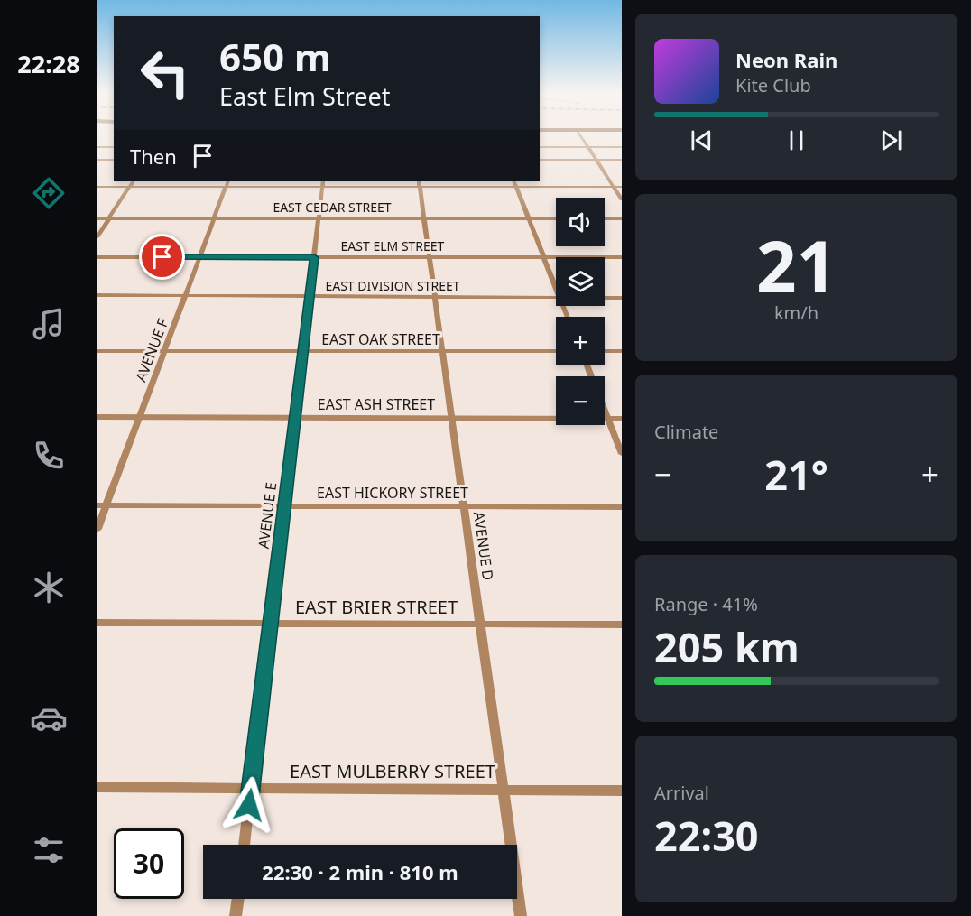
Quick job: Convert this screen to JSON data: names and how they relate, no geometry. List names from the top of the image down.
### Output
{
  "streets": {
    "street": [
      "EAST CEDAR STREET",
      "EAST ELM STREET",
      "EAST DIVISION STREET",
      "EAST OAK STREET",
      "AVENUE F",
      "EAST ASH STREET",
      "EAST HICKORY STREET",
      "AVENUE E",
      "AVENUE D",
      "EAST BRIER STREET",
      "EAST MULBERRY STREET"
    ]
  },
  "crossings": [
    ["EAST CEDAR STREET", "AVENUE F"],
    ["EAST CEDAR STREET", "AVENUE E"],
    ["EAST CEDAR STREET", "AVENUE D"],
    ["EAST ELM STREET", "AVENUE F"],
    ["EAST ELM STREET", "AVENUE E"],
    ["EAST ELM STREET", "AVENUE D"],
    ["EAST DIVISION STREET", "AVENUE F"],
    ["EAST DIVISION STREET", "AVENUE E"],
    ["EAST DIVISION STREET", "AVENUE D"],
    ["EAST OAK STREET", "AVENUE F"],
    ["EAST OAK STREET", "AVENUE E"],
    ["EAST OAK STREET", "AVENUE D"],
    ["AVENUE F", "EAST ASH STREET"],
    ["AVENUE F", "EAST HICKORY STREET"],
    ["EAST ASH STREET", "AVENUE E"],
    ["EAST ASH STREET", "AVENUE D"],
    ["EAST HICKORY STREET", "AVENUE E"],
    ["EAST HICKORY STREET", "AVENUE D"],
    ["AVENUE E", "EAST BRIER STREET"],
    ["AVENUE E", "EAST MULBERRY STREET"],
    ["AVENUE D", "EAST BRIER STREET"],
    ["AVENUE D", "EAST MULBERRY STREET"]
  ],
  "page": {
    "tabs": "22:28",
    "turn": ["650 m", "East Elm Street"],
    "song": ["Neon Rain", "Kite Club"],
    "then": "Then",
    "tile": [
      ["21", "km/h"],
      "Climate",
      ["Range · 41%", "205 km"],
      ["Arrival", "22:30"]
    ],
    "map_buttons": ["+", "−"],
    "heat": ["−", "21°", "+"],
    "limit": "30",
    "trip": "22:30 · 2 min · 810 m"
  }
}
